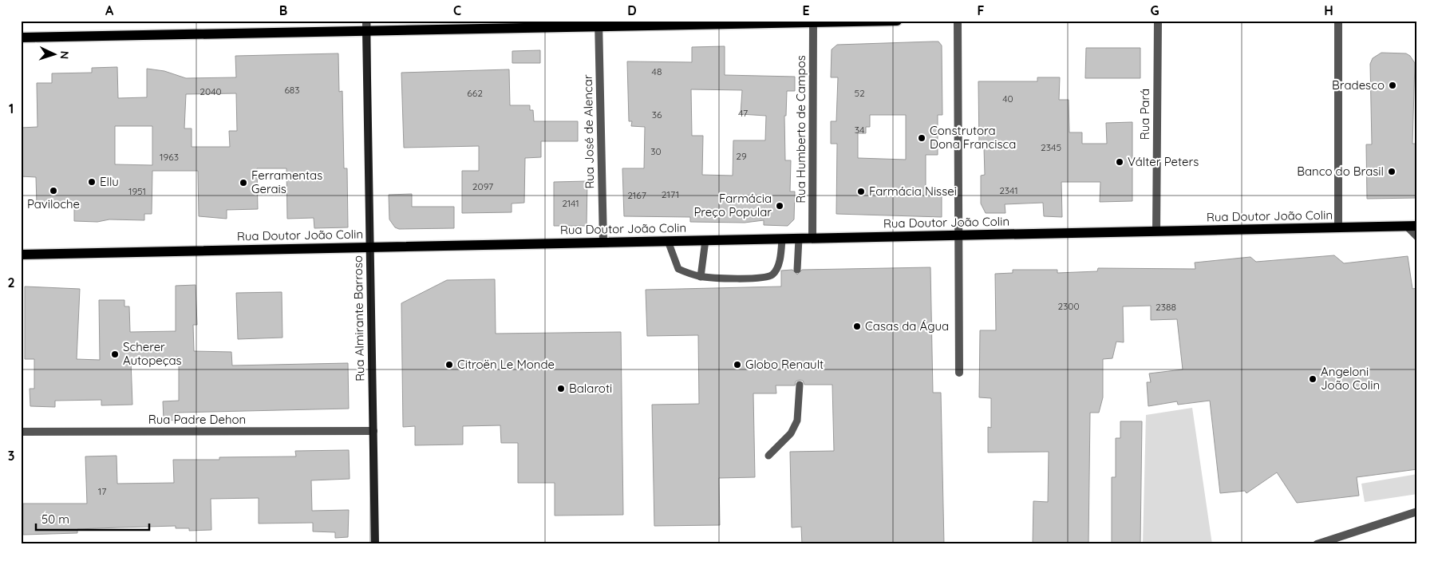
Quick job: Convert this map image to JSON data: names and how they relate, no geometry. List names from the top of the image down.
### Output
{
  "streets": {
    "main road": ["Rua Doutor João Colin"],
    "street": [
      "Rua Pará",
      "Rua Humberto de Campos",
      "Rua José de Alencar",
      "Rua Almirante Barroso",
      "Rua Padre Dehon"
    ]
  },
  "crossings": [
    ["Rua Pará", "Rua Doutor João Colin"],
    ["Rua Humberto de Campos", "Rua Doutor João Colin"],
    ["Rua José de Alencar", "Rua Doutor João Colin"],
    ["Rua Doutor João Colin", "Rua Almirante Barroso"],
    ["Rua Almirante Barroso", "Rua Padre Dehon"]
  ],
  "places": [
    "Bradesco",
    "Construtora Dona Francisca",
    "Válter Peters",
    "Banco do Brasil",
    "Ellu",
    "Ferramentas Gerais",
    "Paviloche",
    "Farmácia Nissei",
    "Farmácia Preço Popular",
    "Casas da Água",
    "Scherer Autopeças",
    "Citroën Le Monde",
    "Globo Renault",
    "Angeloni João Colin",
    "Balaroti"
  ],
  "house_numbers": [
    "48",
    "683",
    "2040",
    "662",
    "52",
    "40",
    "47",
    "36",
    "34",
    "2345",
    "30",
    "29",
    "1963",
    "2097",
    "2341",
    "1951",
    "2171",
    "2167",
    "2141",
    "2300",
    "2388",
    "17"
  ],
  "scale_bar": "50 m",
  "north": "right",
  "grid": {
    "columns": [
      "A",
      "B",
      "C",
      "D",
      "E",
      "F",
      "G",
      "H"
    ],
    "rows": ["1", "2", "3"]
  }
}
